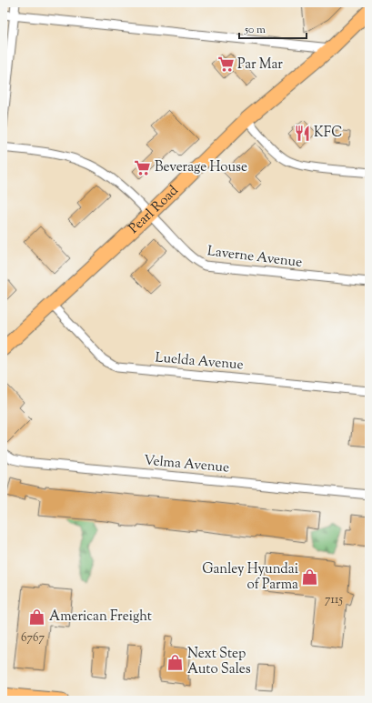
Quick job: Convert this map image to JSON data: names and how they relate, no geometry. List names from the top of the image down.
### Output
{
  "streets": {
    "main road": ["Pearl Road"],
    "street": ["Laverne Avenue", "Luelda Avenue", "Velma Avenue"]
  },
  "crossings": [
    ["Pearl Road", "Laverne Avenue"],
    ["Pearl Road", "Luelda Avenue"]
  ],
  "places": {
    "supermarket": ["Par Mar", "Beverage House"],
    "restaurant": ["KFC"],
    "shop": ["Ganley Hyundai of Parma", "American Freight", "Next Step Auto Sales"]
  },
  "house_numbers": ["7115", "6767"],
  "scale_bar": "50 m"
}
